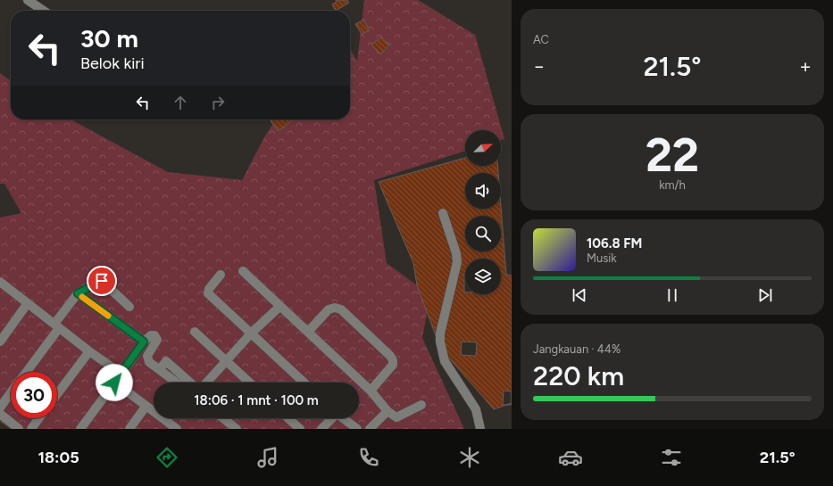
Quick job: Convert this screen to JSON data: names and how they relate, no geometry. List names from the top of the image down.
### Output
{
  "north": "top right",
  "page": {
    "tile": [
      "AC",
      ["22", "km/h"],
      ["Jangkauan · 44%", "220 km"]
    ],
    "turn": ["30 m", "Belok kiri"],
    "heat": ["−", "21.5°", "+"],
    "song": ["106.8 FM", "Musik"],
    "limit": "30",
    "trip": "18:06 · 1 mnt · 100 m",
    "tabs": ["18:05", "21.5°"]
  }
}
